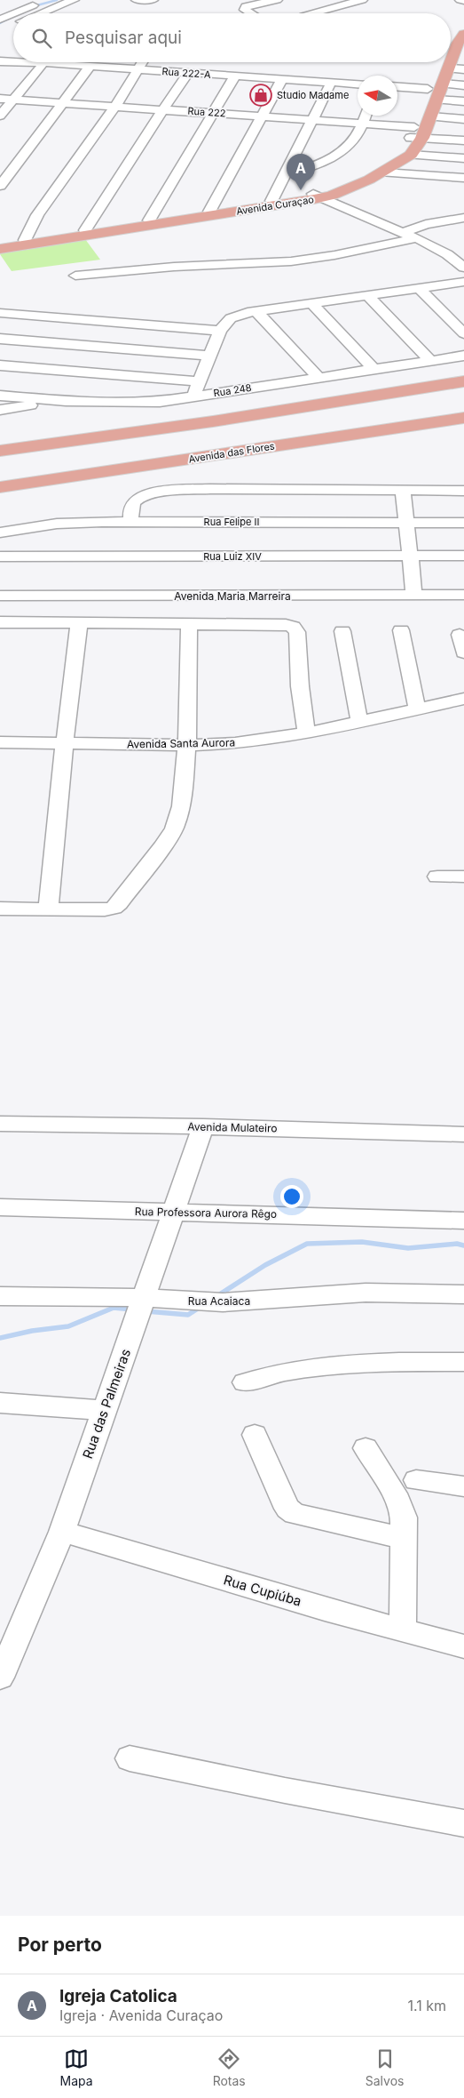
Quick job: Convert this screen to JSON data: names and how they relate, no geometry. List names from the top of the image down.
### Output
{
  "streets": {
    "main road": ["Avenida Curaçao", "Avenida das Flores"],
    "street": [
      "Rua 222-A",
      "Rua 222",
      "Rua 248",
      "Rua Felipe II",
      "Rua Luiz XIV",
      "Avenida Maria Marreira",
      "Avenida Santa Aurora",
      "Avenida Mulateiro",
      "Rua Professora Aurora Rêgo",
      "Rua Acaiaca",
      "Rua das Palmeiras",
      "Rua Cupiúba"
    ]
  },
  "crossings": [
    ["Rua 222", "Avenida Curaçao"],
    ["Avenida Mulateiro", "Rua das Palmeiras"],
    ["Rua Professora Aurora Rêgo", "Rua das Palmeiras"],
    ["Rua Acaiaca", "Rua das Palmeiras"],
    ["Rua das Palmeiras", "Rua Cupiúba"]
  ],
  "places": {
    "shop": ["Studio Madame"]
  },
  "north": "left",
  "page": {
    "search": "Pesquisar aqui",
    "pins": "A",
    "heading": "Por perto",
    "list": [
      {
        "mark": "A",
        "name": "Igreja Catolica",
        "note": "Igreja · Avenida Curaçao",
        "value": "1.1 km"
      }
    ],
    "nav": ["Mapa", "Rotas", "Salvos"]
  }
}
